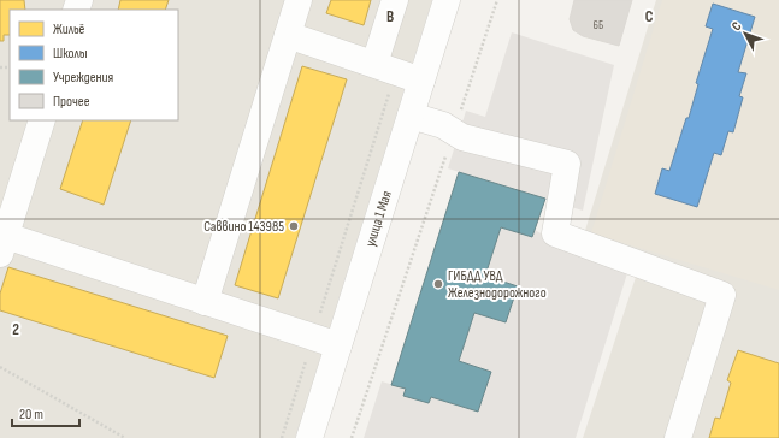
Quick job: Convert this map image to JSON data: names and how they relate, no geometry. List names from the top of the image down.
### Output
{
  "streets": {
    "street": ["улица 1 Мая"]
  },
  "places": ["Саввино 143985", "ГИБДД УВД Железнодорожного"],
  "house_numbers": ["6Б"],
  "legend": [
    "Жильё",
    "Школы",
    "Учреждения",
    "Прочее"
  ],
  "scale_bar": "20 m",
  "north": "top left",
  "grid": {
    "columns": ["B", "C"],
    "rows": ["2"]
  }
}
